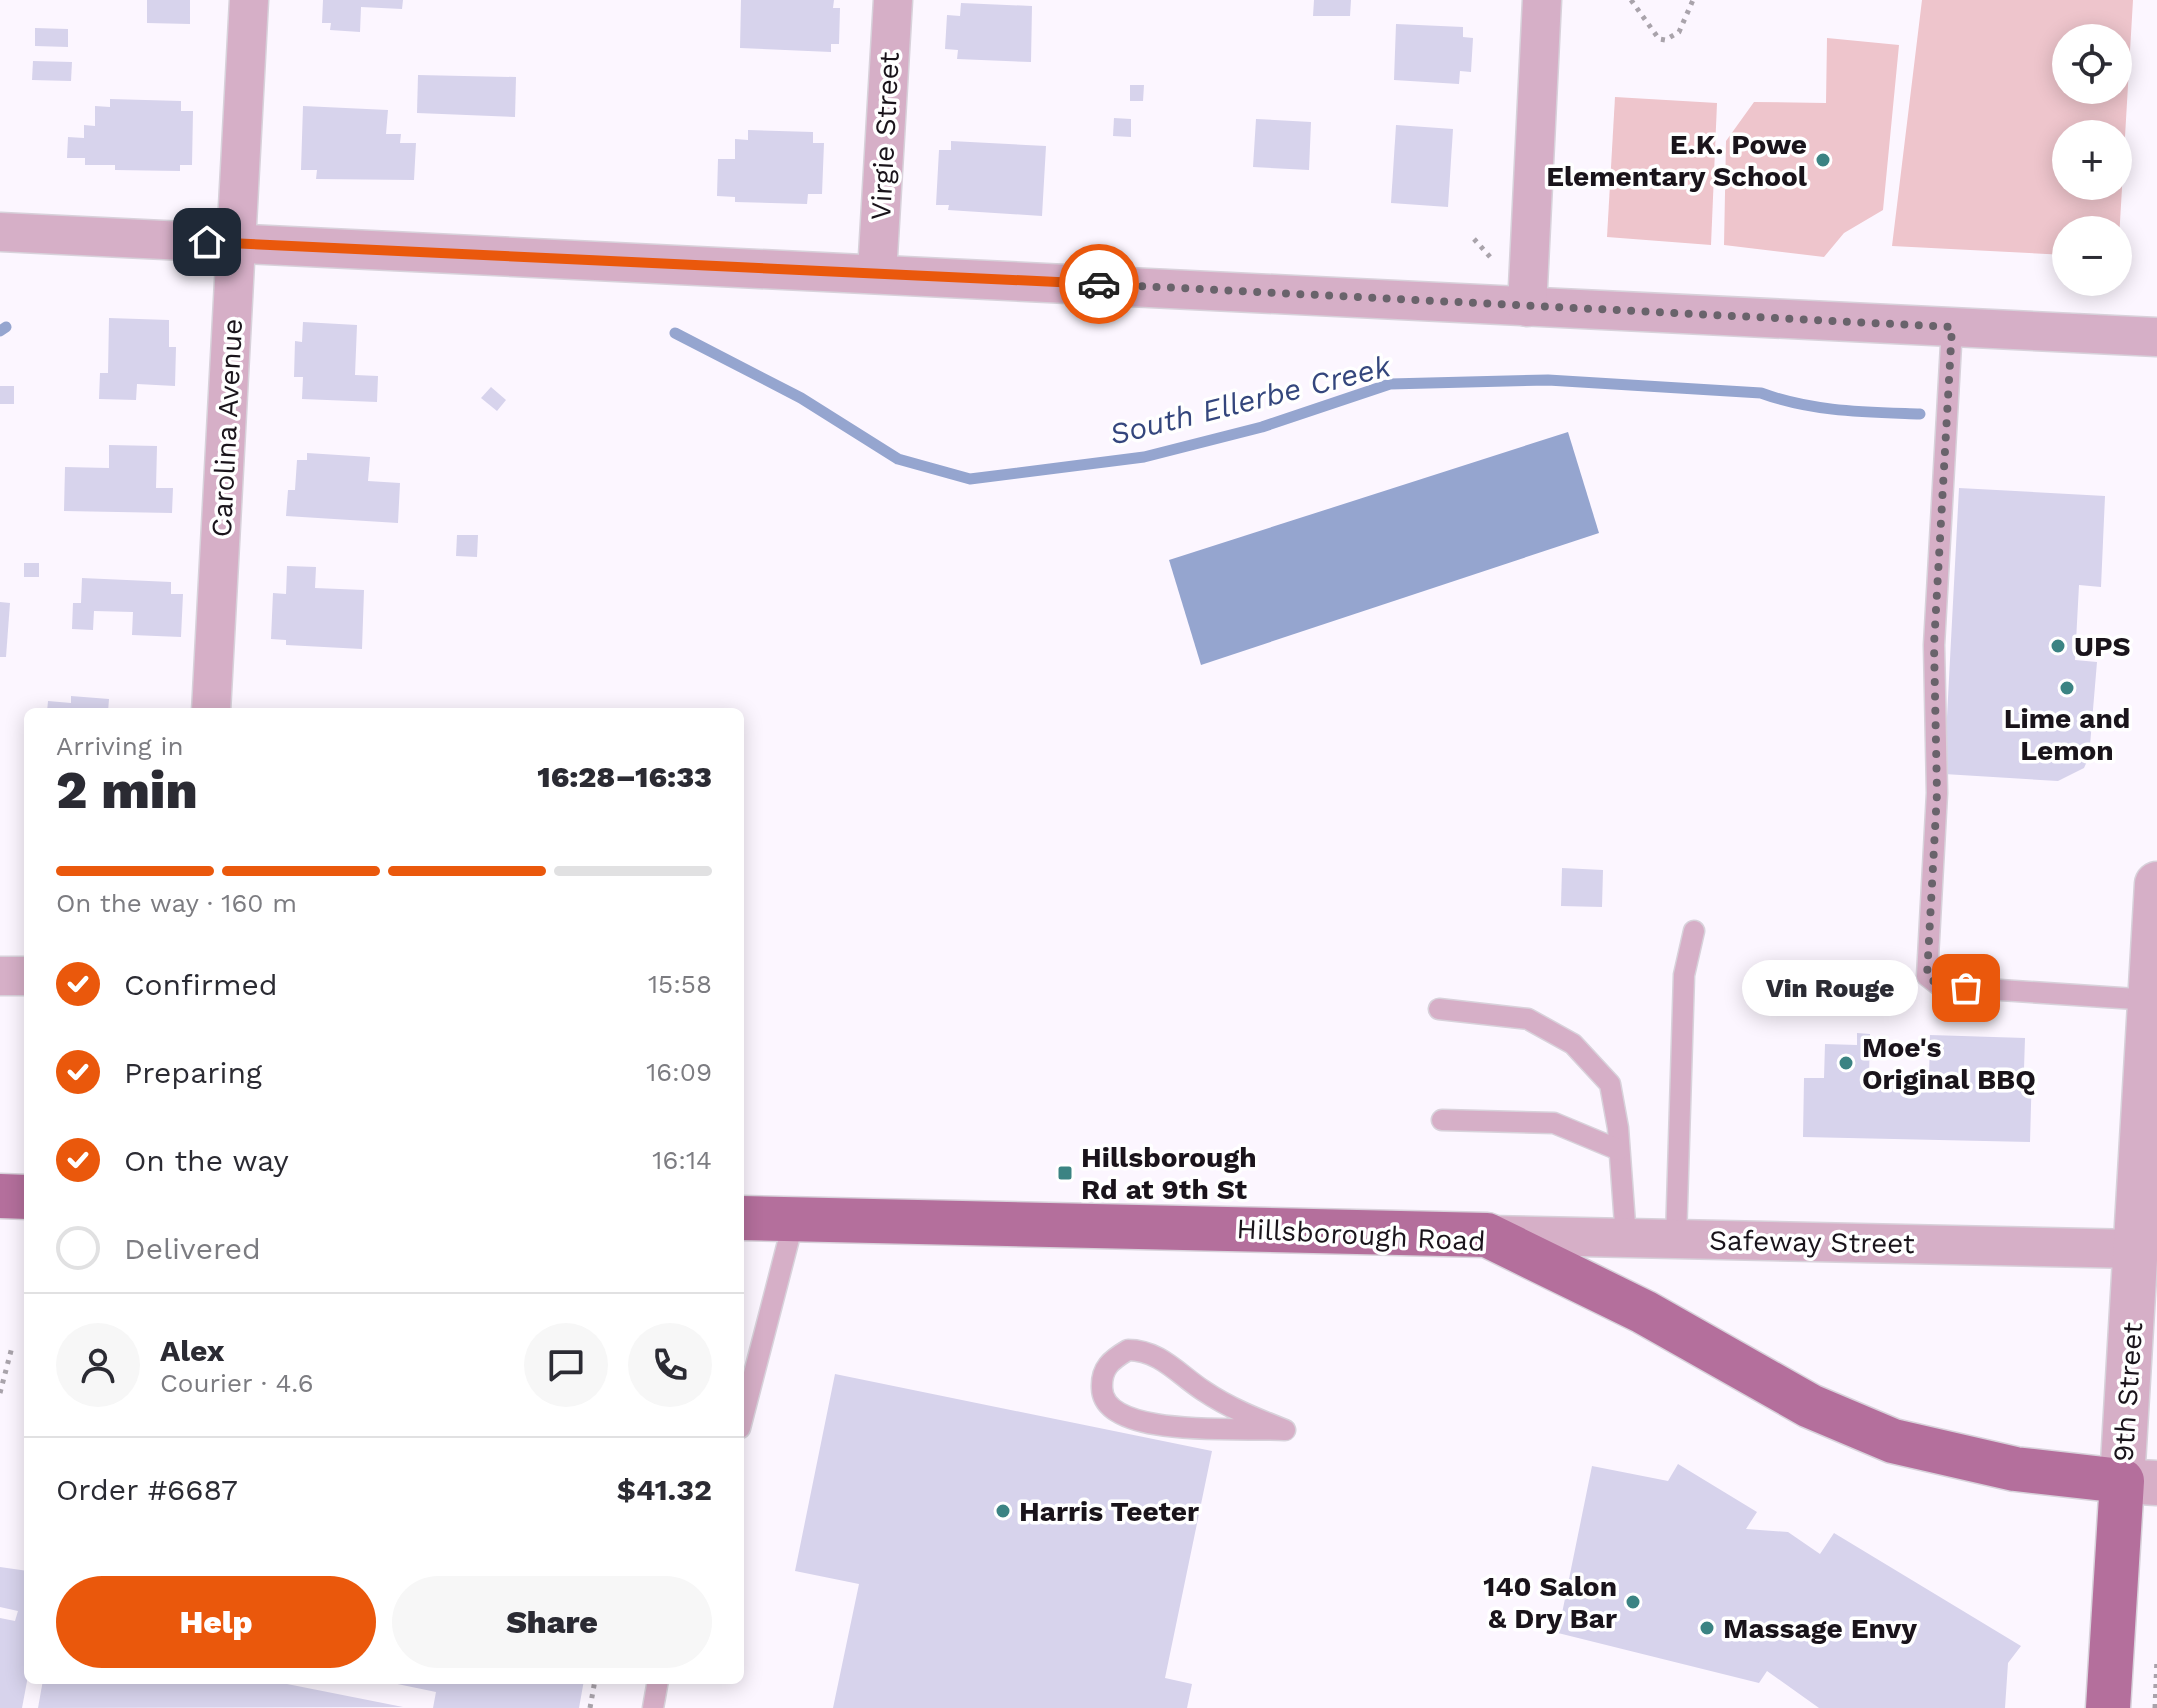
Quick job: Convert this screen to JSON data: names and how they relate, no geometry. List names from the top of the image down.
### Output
{
  "streets": {
    "main road": ["Hillsborough Road", "9th Street"],
    "street": ["Virgie Street", "Carolina Avenue", "Safeway Street"]
  },
  "crossings": [
    ["Hillsborough Road", "Safeway Street"],
    ["Hillsborough Road", "9th Street"],
    ["Safeway Street", "9th Street"]
  ],
  "water": ["South Ellerbe Creek"],
  "places": {
    "other": [
      "E.K. Powe Elementary School",
      "UPS",
      "Lime and Lemon",
      "Vin Rouge",
      "Moe's Original BBQ",
      "Harris Teeter",
      "140 Salon & Dry Bar",
      "Massage Envy"
    ],
    "transit": ["Hillsborough Rd at 9th St"]
  },
  "page": {
    "map_buttons": ["+", "−"],
    "heading": ["2 min", "Arriving in", "16:28–16:33"],
    "panel": [
      "Alex",
      "Courier · 4.6",
      "Order #6687",
      "$41.32"
    ],
    "bar": "On the way · 160 m",
    "list": [
      ["Confirmed", "15:58"],
      ["Preparing", "16:09"],
      ["On the way", "16:14"],
      "Delivered"
    ],
    "bubble": "Vin Rouge",
    "buttons": ["Help", "Share"]
  }
}
